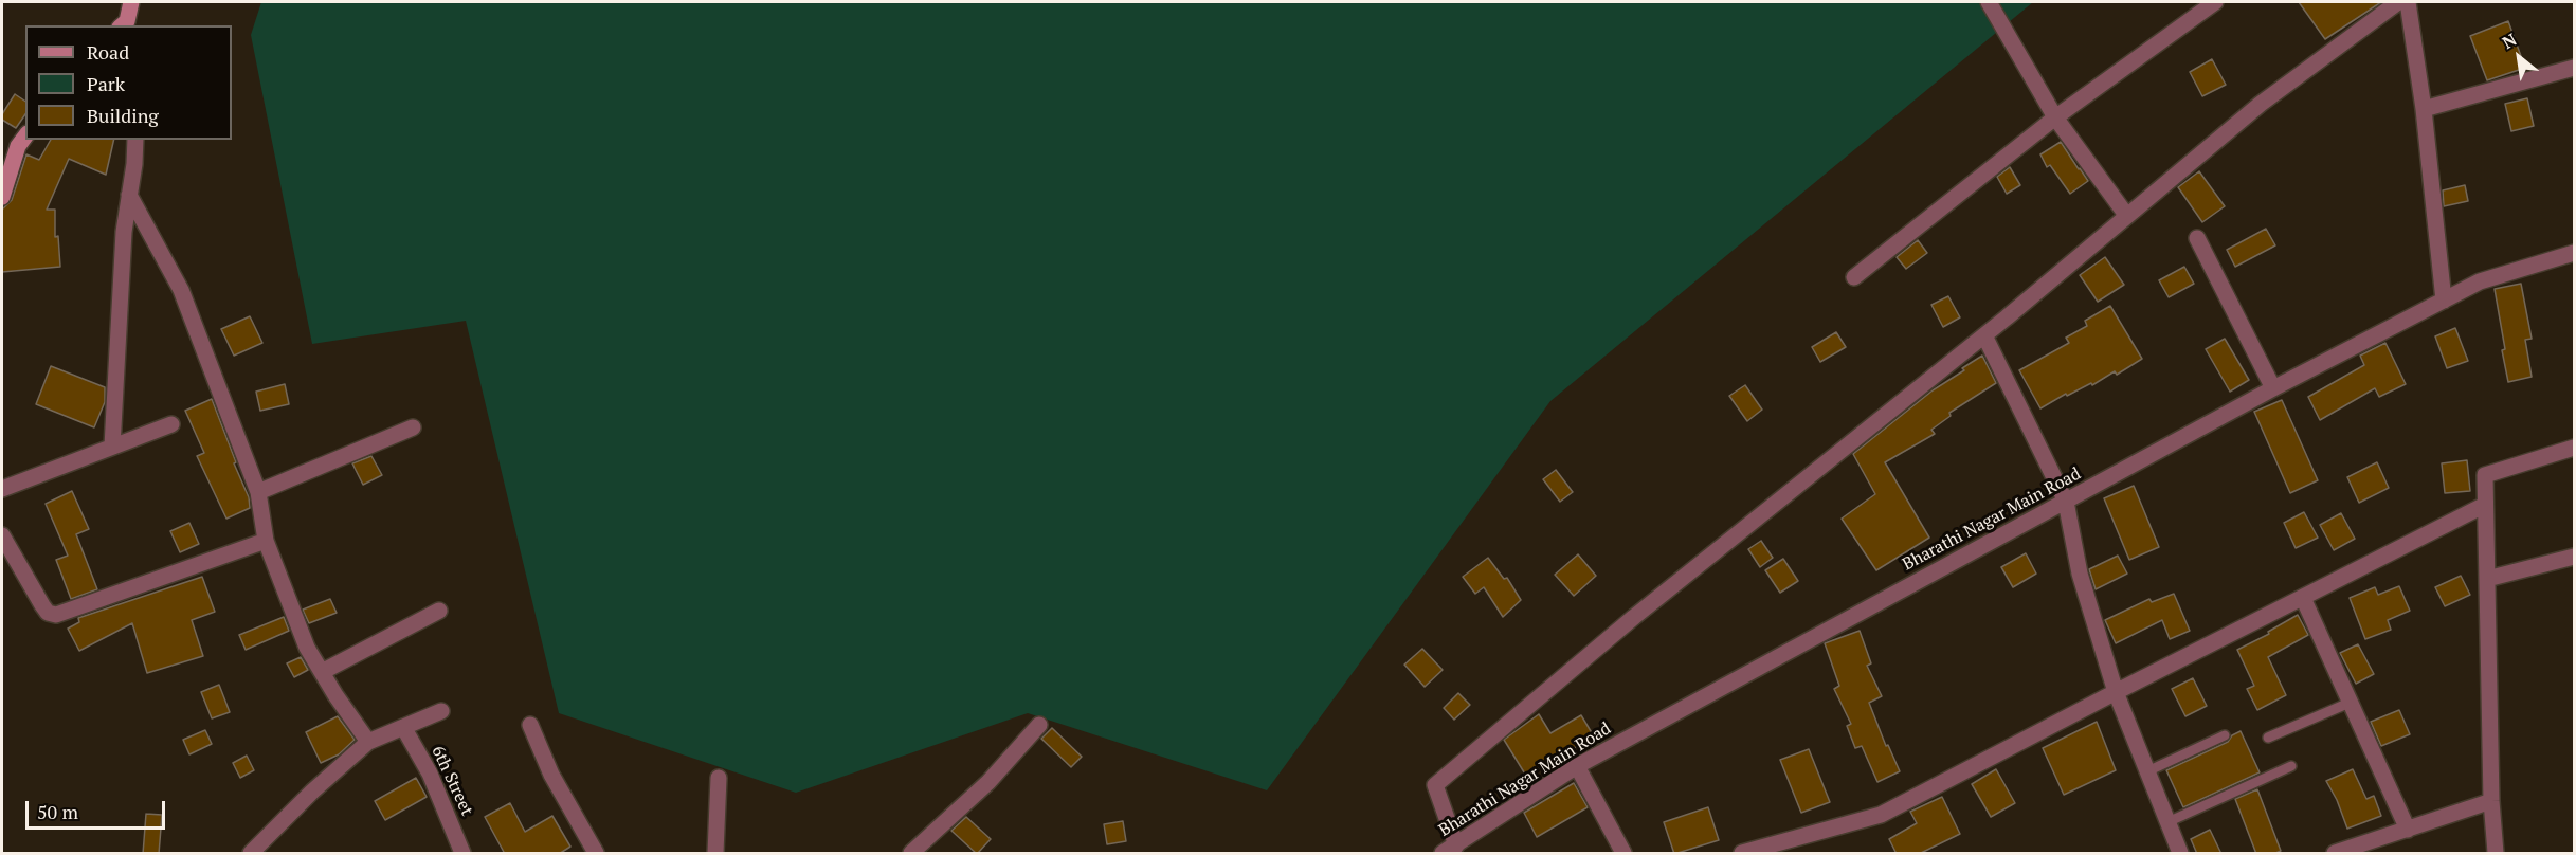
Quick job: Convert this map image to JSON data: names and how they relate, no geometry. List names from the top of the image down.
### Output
{
  "streets": {
    "street": ["Bharathi Nagar Main Road", "6th Street"]
  },
  "legend": ["Road", "Park", "Building"],
  "scale_bar": "50 m",
  "north": "top left"
}
